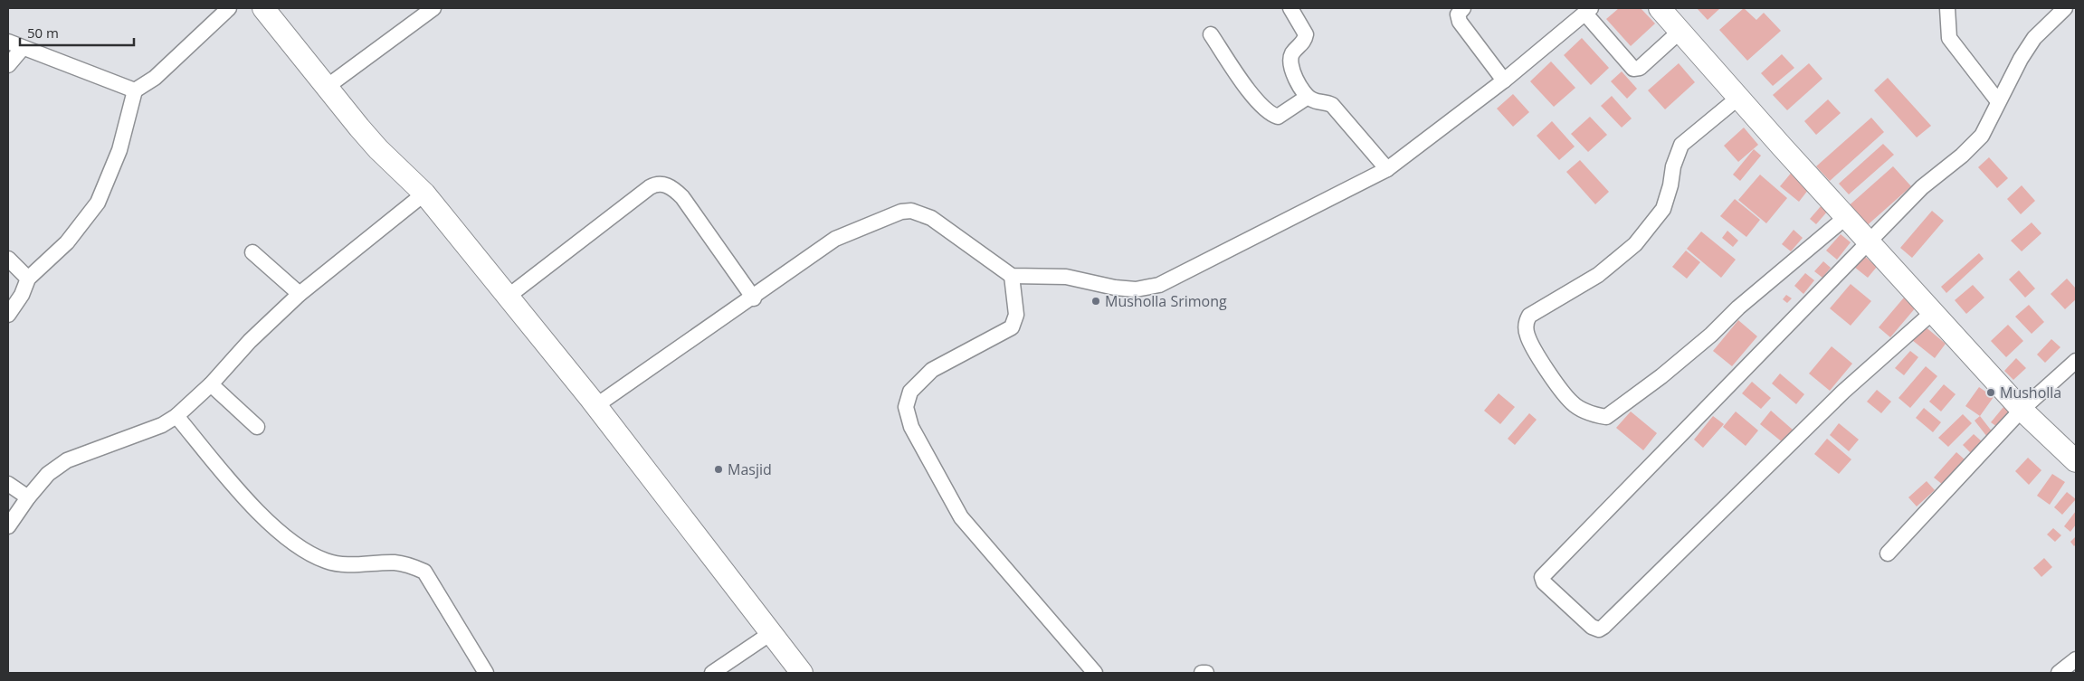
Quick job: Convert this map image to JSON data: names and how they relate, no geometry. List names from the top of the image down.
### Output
{
  "places": ["Musholla Srimong", "Musholla", "Masjid"],
  "scale_bar": "50 m"
}
